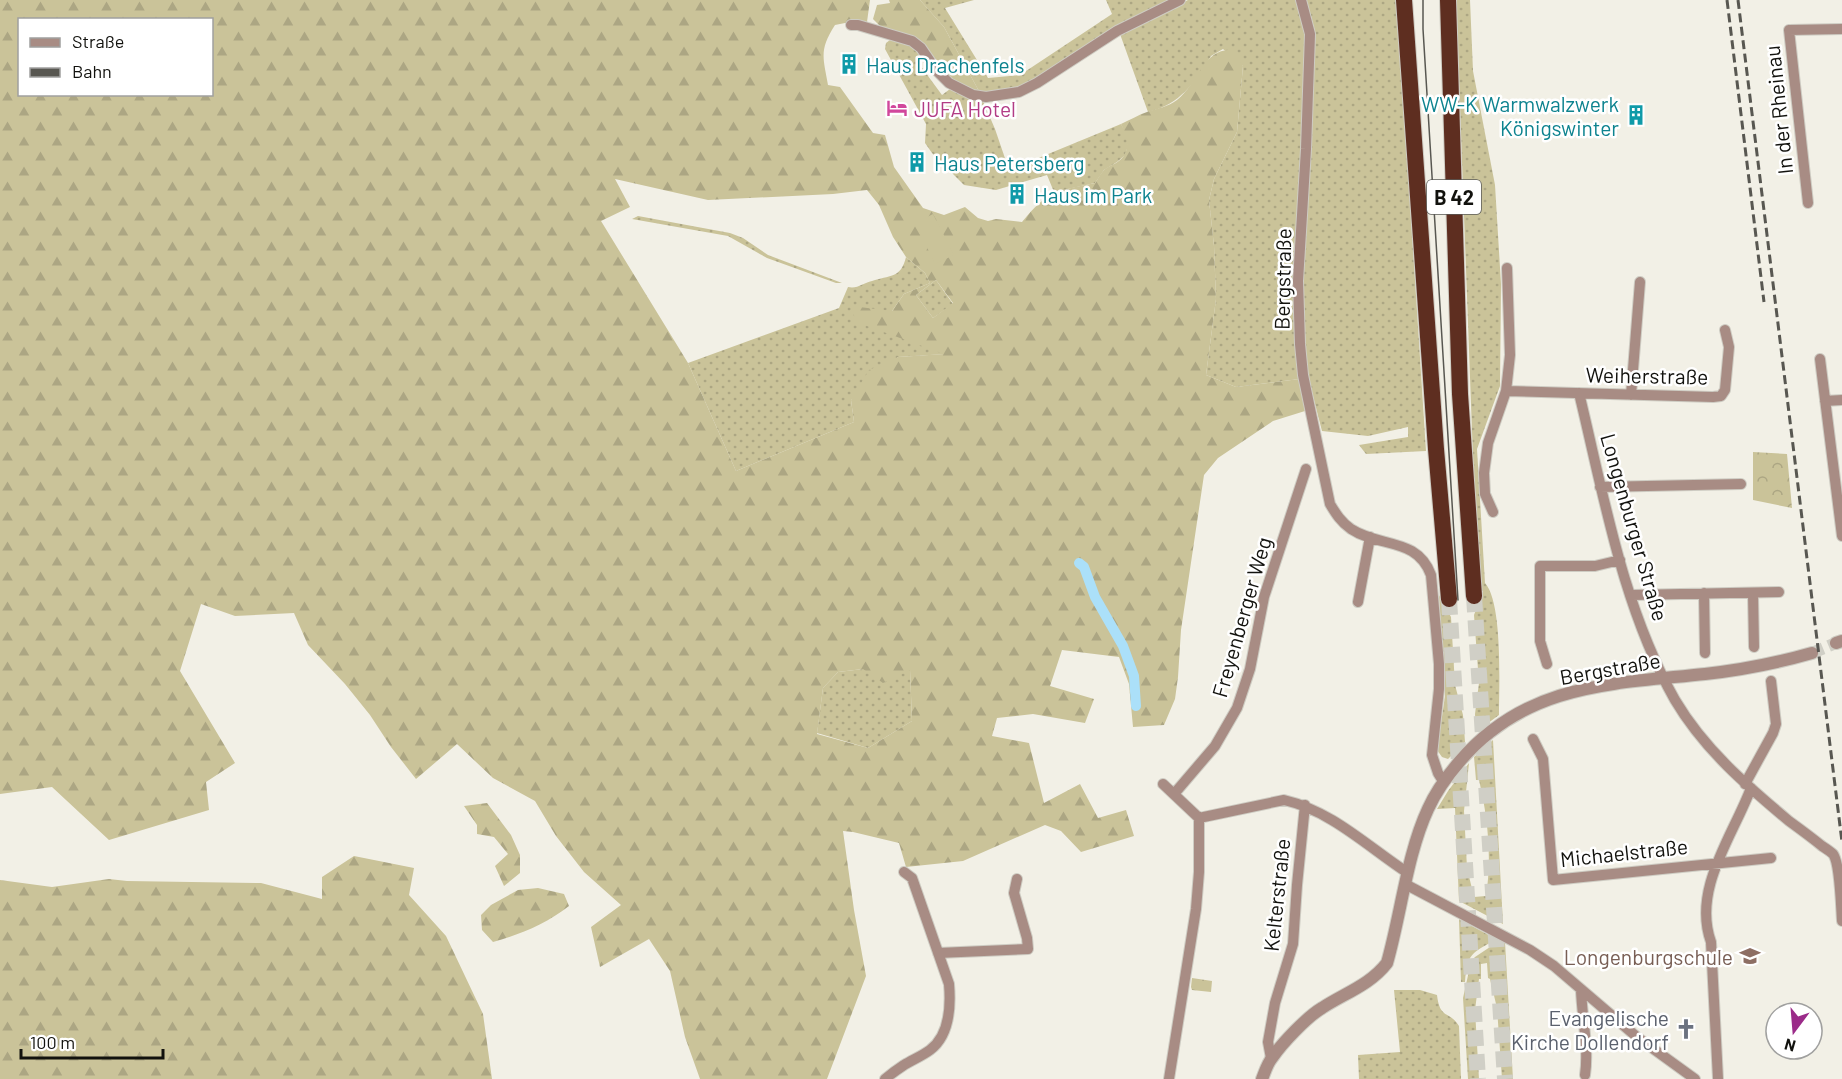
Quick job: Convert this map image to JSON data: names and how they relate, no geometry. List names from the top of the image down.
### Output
{
  "streets": {
    "highway": ["B 42"],
    "street": [
      "In der Rheinau",
      "Bergstraße",
      "Weiherstraße",
      "Longenburger Straße",
      "Freyenberger Weg",
      "Michaelstraße",
      "Kelterstraße"
    ]
  },
  "crossings": [
    ["Bergstraße", "Longenburger Straße"],
    ["Bergstraße", "Kelterstraße"],
    ["Weiherstraße", "Longenburger Straße"]
  ],
  "places": {
    "building": [
      "Haus Drachenfels",
      "WW-K Warmwalzwerk Königswinter",
      "Haus Petersberg",
      "Haus im Park"
    ],
    "hotel": ["JUFA Hotel"],
    "school or university": ["Longenburgschule"],
    "church": ["Evangelische Kirche Dollendorf"]
  },
  "legend": ["Straße", "Bahn"],
  "scale_bar": "100 m",
  "north": "bottom"
}
